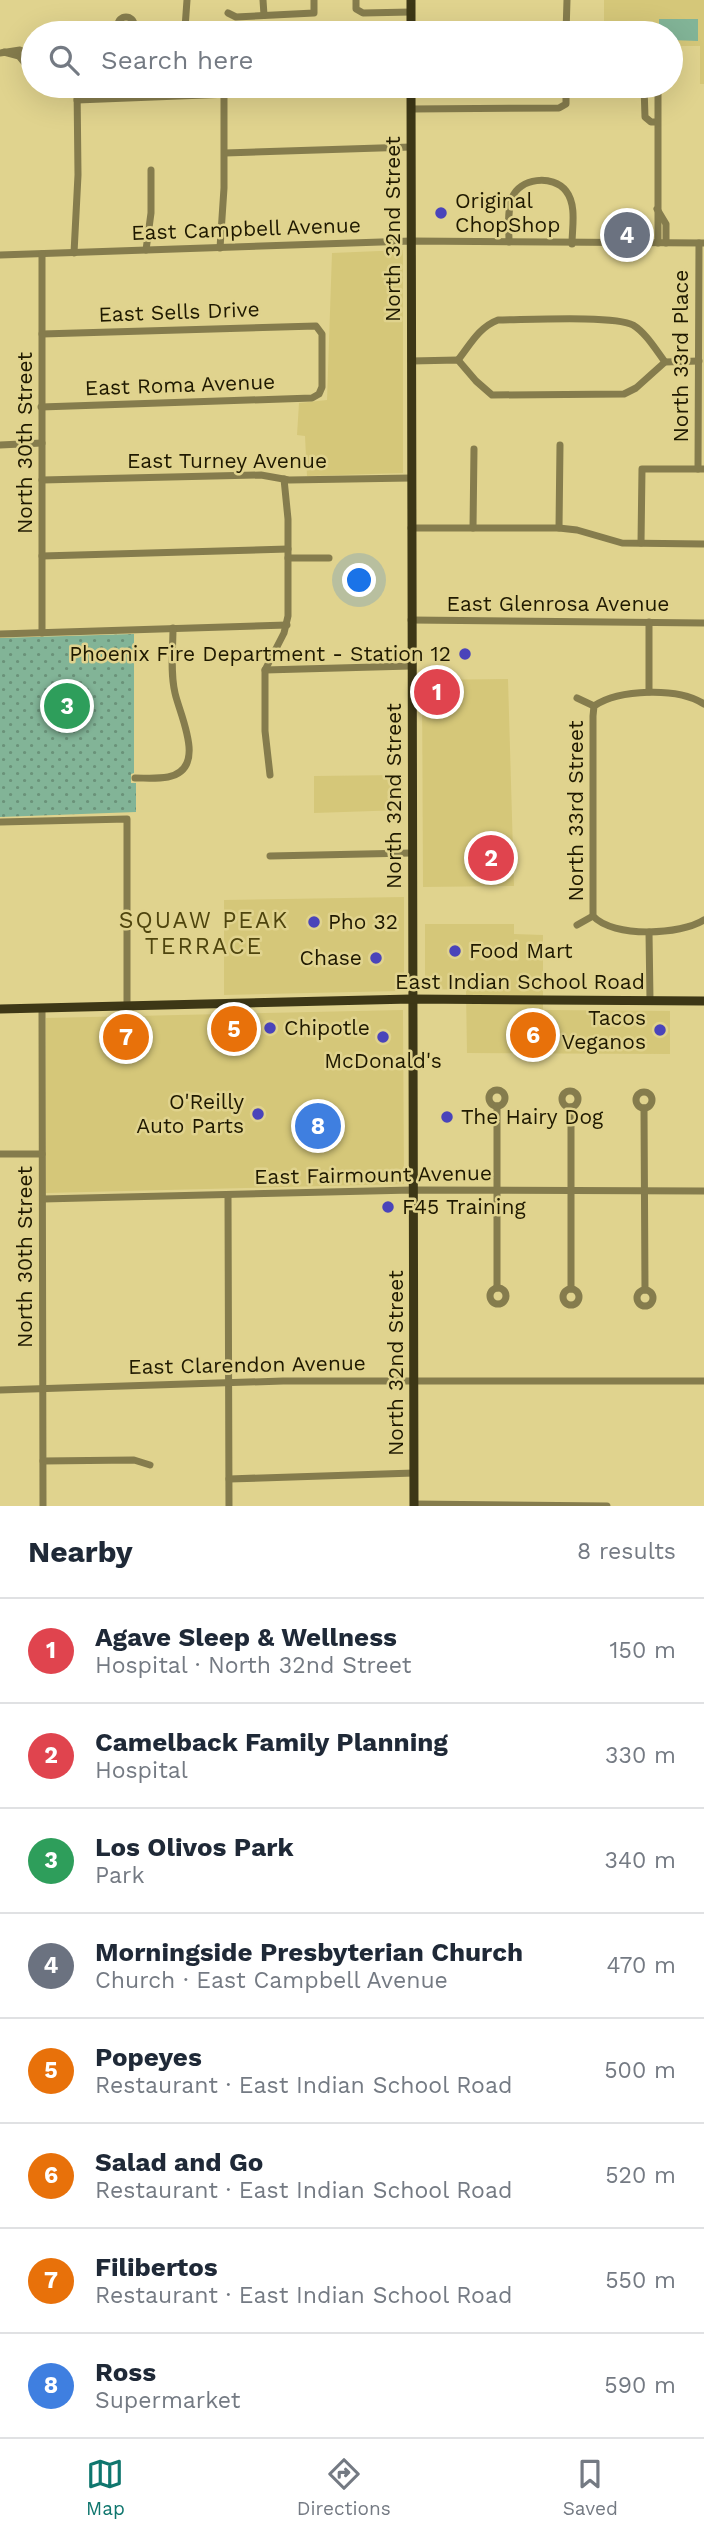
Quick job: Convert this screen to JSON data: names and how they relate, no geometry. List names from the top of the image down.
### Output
{
  "streets": {
    "main road": ["North 32nd Street", "East Indian School Road"],
    "street": [
      "East Campbell Avenue",
      "East Sells Drive",
      "North 33rd Place",
      "East Roma Avenue",
      "North 30th Street",
      "East Turney Avenue",
      "East Glenrosa Avenue",
      "North 33rd Street",
      "East Fairmount Avenue",
      "East Clarendon Avenue"
    ]
  },
  "crossings": [
    ["East Campbell Avenue", "North 32nd Street"],
    ["East Campbell Avenue", "North 33rd Place"],
    ["East Campbell Avenue", "North 30th Street"],
    ["North 32nd Street", "East Turney Avenue"],
    ["North 32nd Street", "East Glenrosa Avenue"],
    ["North 32nd Street", "East Indian School Road"],
    ["North 32nd Street", "East Fairmount Avenue"],
    ["North 32nd Street", "East Clarendon Avenue"],
    ["East Sells Drive", "East Roma Avenue"],
    ["East Sells Drive", "North 30th Street"],
    ["East Roma Avenue", "North 30th Street"],
    ["North 30th Street", "East Turney Avenue"],
    ["North 30th Street", "East Indian School Road"],
    ["North 30th Street", "East Fairmount Avenue"],
    ["North 30th Street", "East Clarendon Avenue"]
  ],
  "districts": ["SQUAW PEAK TERRACE"],
  "places": [
    "Original ChopShop",
    "Phoenix Fire Department - Station 12",
    "Pho 32",
    "Food Mart",
    "Chase",
    "Chipotle",
    "Tacos Veganos",
    "McDonald's",
    "O'Reilly Auto Parts",
    "The Hairy Dog",
    "F45 Training"
  ],
  "page": {
    "search": "Search here",
    "pins": [
      "4",
      "1",
      "3",
      "2",
      "5",
      "6",
      "7",
      "8"
    ],
    "heading": ["Nearby", "8 results"],
    "list": [
      {
        "mark": "1",
        "name": "Agave Sleep & Wellness",
        "note": "Hospital · North 32nd Street",
        "value": "150 m"
      },
      {
        "mark": "2",
        "name": "Camelback Family Planning",
        "note": "Hospital",
        "value": "330 m"
      },
      {
        "mark": "3",
        "name": "Los Olivos Park",
        "note": "Park",
        "value": "340 m"
      },
      {
        "mark": "4",
        "name": "Morningside Presbyterian Church",
        "note": "Church · East Campbell Avenue",
        "value": "470 m"
      },
      {
        "mark": "5",
        "name": "Popeyes",
        "note": "Restaurant · East Indian School Road",
        "value": "500 m"
      },
      {
        "mark": "6",
        "name": "Salad and Go",
        "note": "Restaurant · East Indian School Road",
        "value": "520 m"
      },
      {
        "mark": "7",
        "name": "Filibertos",
        "note": "Restaurant · East Indian School Road",
        "value": "550 m"
      },
      {
        "mark": "8",
        "name": "Ross",
        "note": "Supermarket",
        "value": "590 m"
      }
    ],
    "nav": ["Map", "Directions", "Saved"]
  }
}
